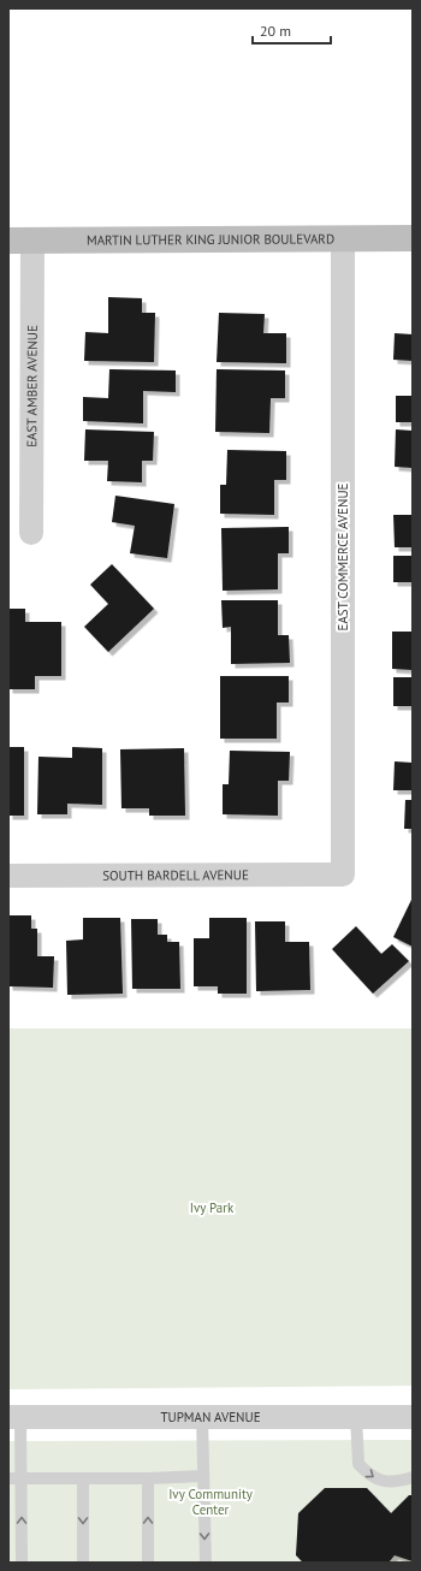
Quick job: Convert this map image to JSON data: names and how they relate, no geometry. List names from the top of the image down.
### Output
{
  "streets": {
    "street": [
      "MARTIN LUTHER KING JUNIOR BOULEVARD",
      "EAST AMBER AVENUE",
      "EAST COMMERCE AVENUE",
      "SOUTH BARDELL AVENUE",
      "TUPMAN AVENUE"
    ]
  },
  "crossings": [
    ["MARTIN LUTHER KING JUNIOR BOULEVARD", "EAST AMBER AVENUE"],
    ["MARTIN LUTHER KING JUNIOR BOULEVARD", "EAST COMMERCE AVENUE"],
    ["EAST COMMERCE AVENUE", "SOUTH BARDELL AVENUE"]
  ],
  "parks": ["Ivy Park", "Ivy Community Center"],
  "scale_bar": "20 m"
}
